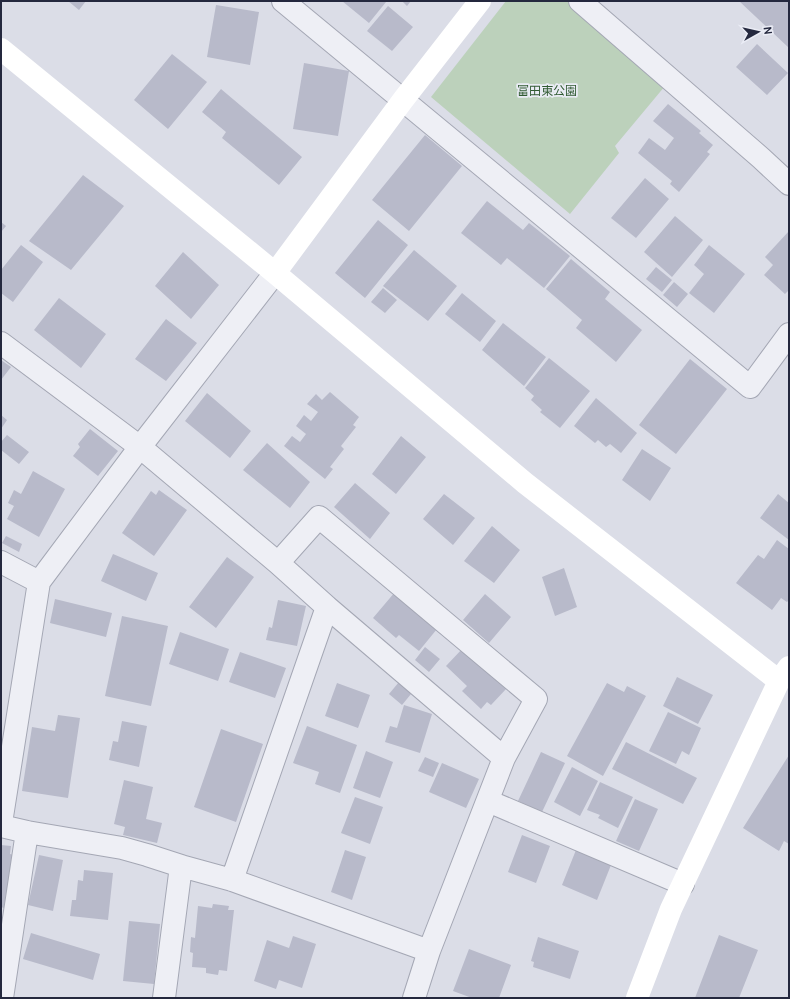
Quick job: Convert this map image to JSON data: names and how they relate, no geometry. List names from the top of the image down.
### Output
{
  "parks": ["富田東公園"],
  "north": "right"
}
